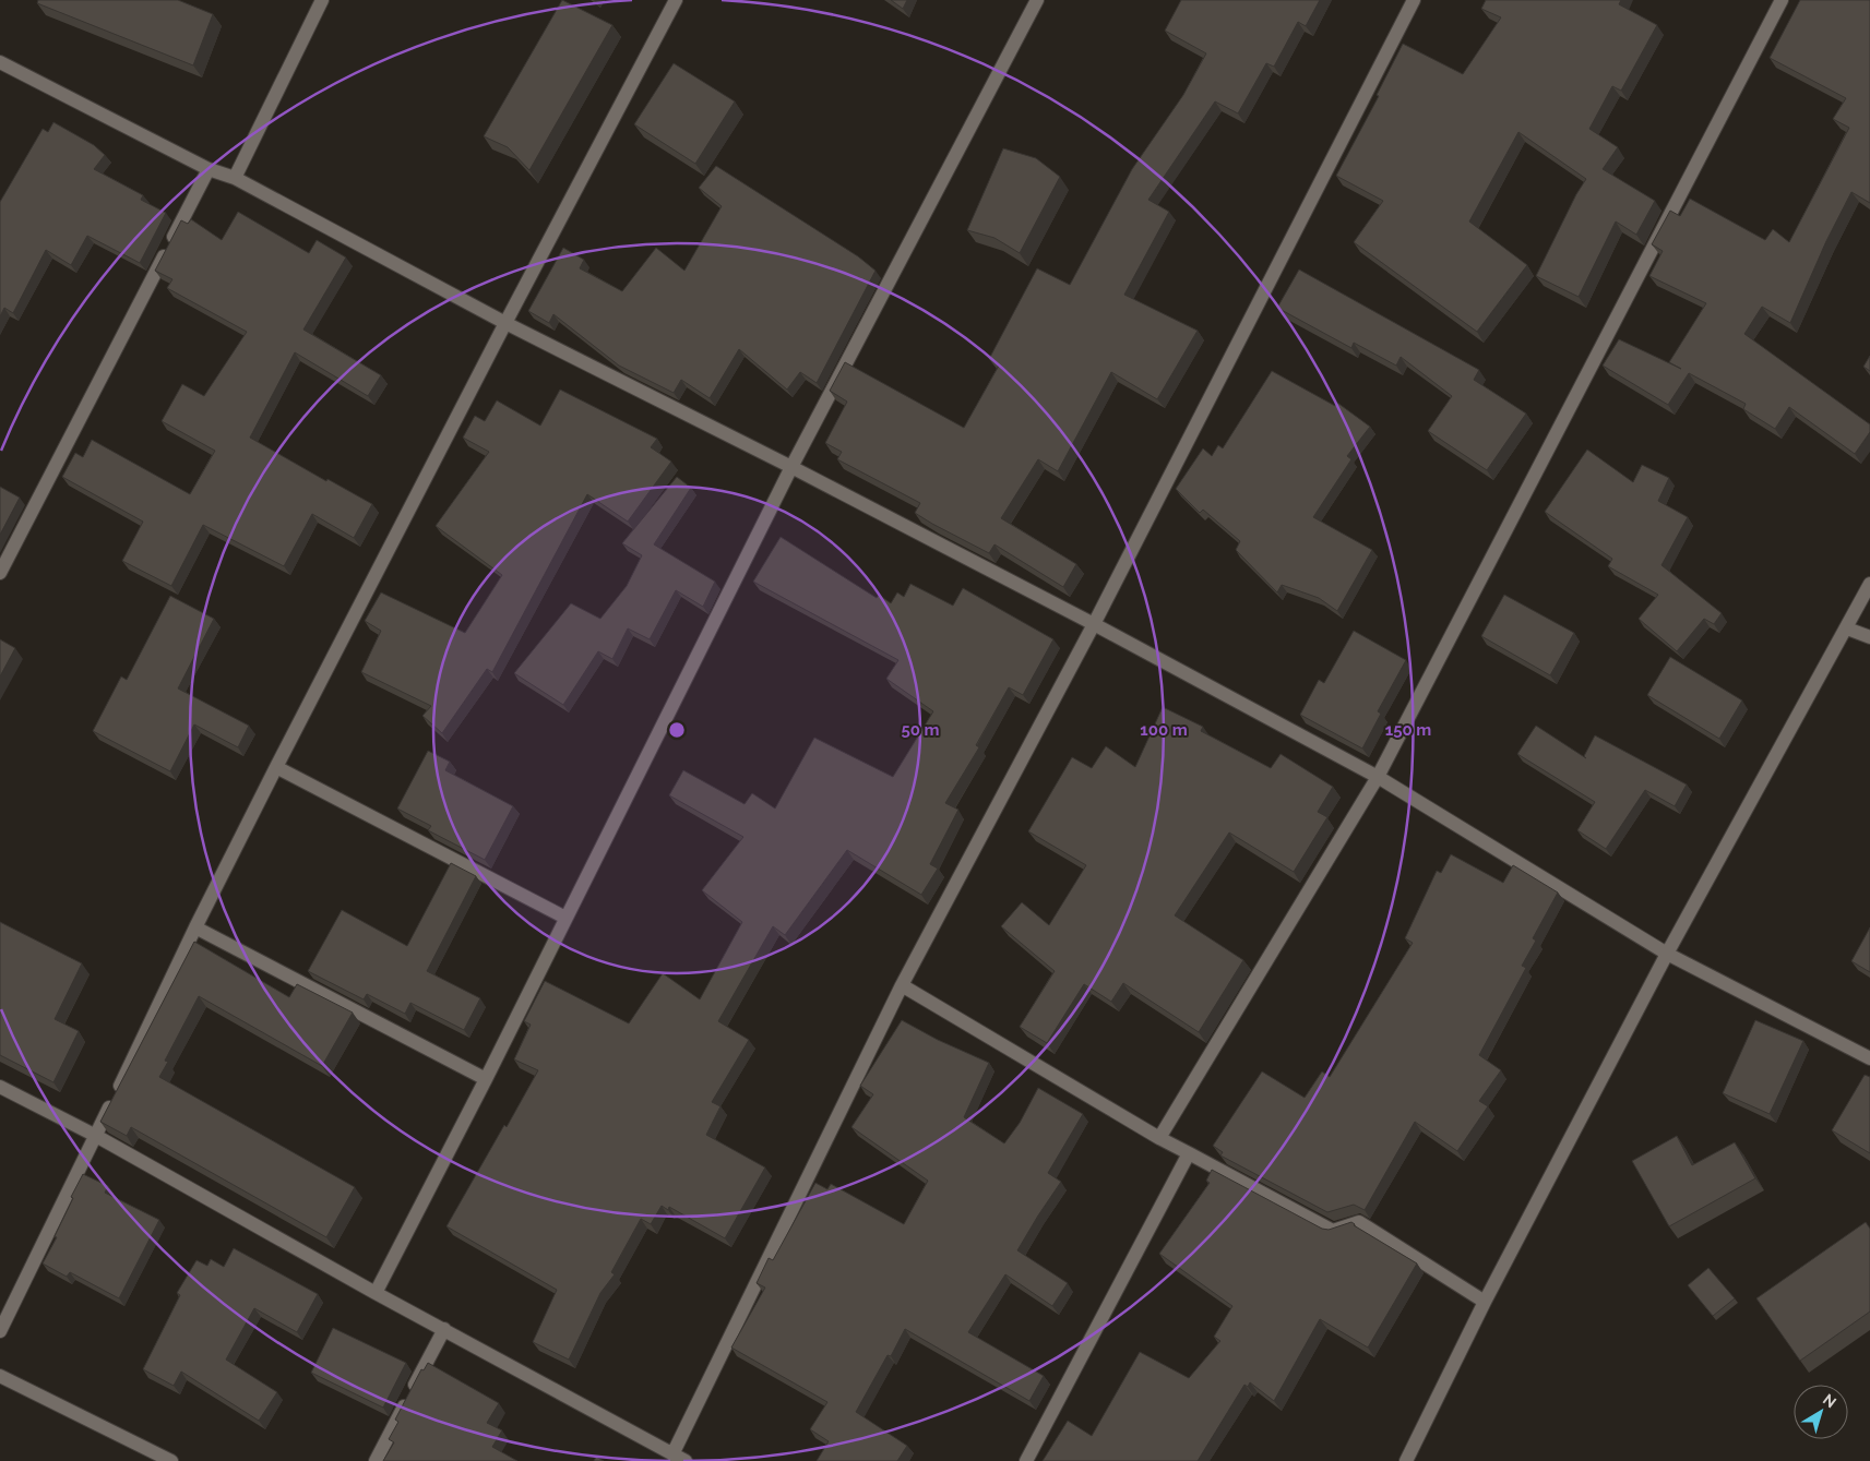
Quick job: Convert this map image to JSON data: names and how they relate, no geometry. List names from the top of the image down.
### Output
{
  "north": "top right",
  "rings": ["50 m", "100 m", "150 m"]
}
